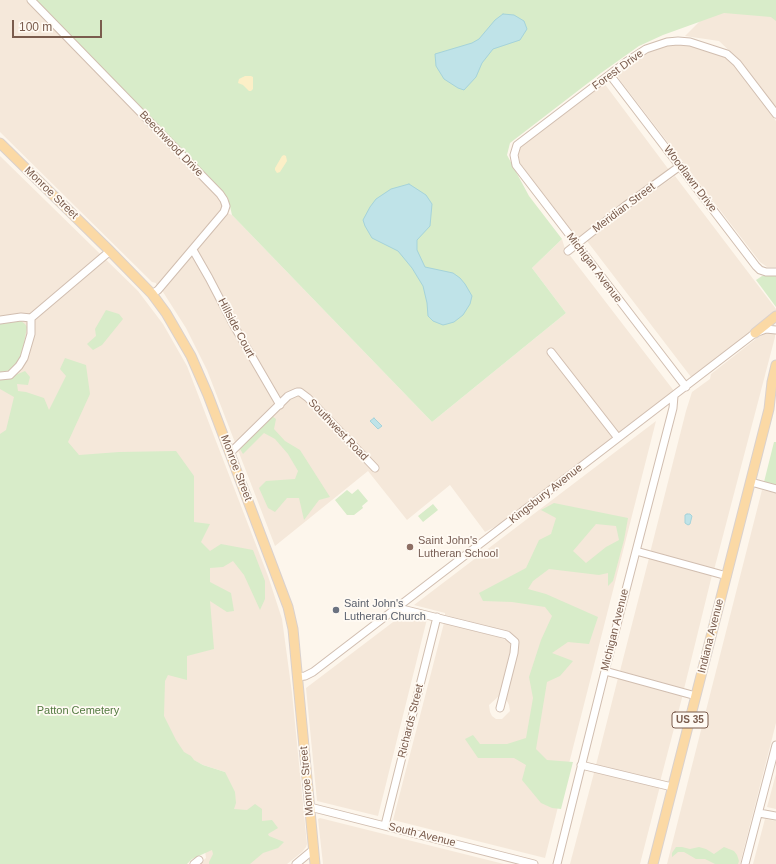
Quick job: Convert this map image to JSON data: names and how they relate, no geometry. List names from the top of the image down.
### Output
{
  "streets": {
    "main road": ["Monroe Street", "Indiana Avenue", "US 35"],
    "street": [
      "Forest Drive",
      "Beechwood Drive",
      "Woodlawn Drive",
      "Meridian Street",
      "Michigan Avenue",
      "Hillside Court",
      "Southwest Road",
      "Kingsbury Avenue",
      "Richards Street",
      "South Avenue"
    ]
  },
  "crossings": [
    ["Forest Drive", "Woodlawn Drive"],
    ["Forest Drive", "Michigan Avenue"],
    ["Beechwood Drive", "Monroe Street"],
    ["Beechwood Drive", "Hillside Court"],
    ["Woodlawn Drive", "Meridian Street"],
    ["Monroe Street", "Southwest Road"],
    ["Monroe Street", "Kingsbury Avenue"],
    ["Monroe Street", "South Avenue"],
    ["Meridian Street", "Michigan Avenue"],
    ["Michigan Avenue", "Kingsbury Avenue"],
    ["Hillside Court", "Southwest Road"],
    ["Richards Street", "South Avenue"]
  ],
  "parks": ["Patton Cemetery"],
  "places": ["Saint John's Lutheran School", "Saint John's Lutheran Church"],
  "scale_bar": "100 m"
}
